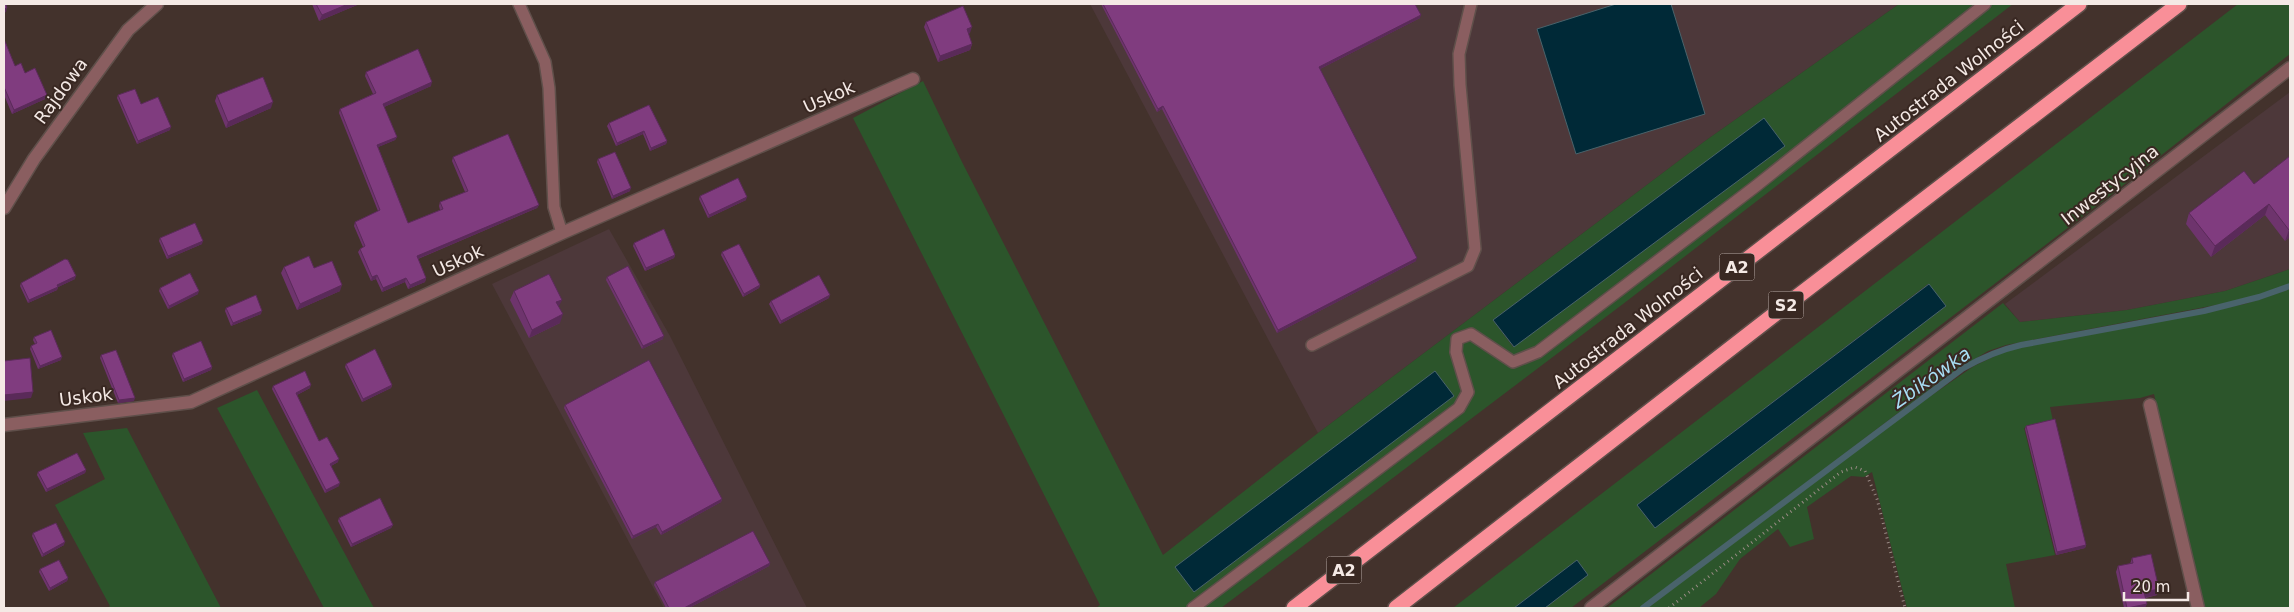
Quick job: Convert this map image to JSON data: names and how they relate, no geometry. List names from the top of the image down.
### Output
{
  "streets": {
    "highway": ["Autostrada Wolności", "A2", "S2"],
    "street": ["Rajdowa", "Uskok", "Inwestycyjna"]
  },
  "water": ["Żbikówka"],
  "scale_bar": "20 m"
}
